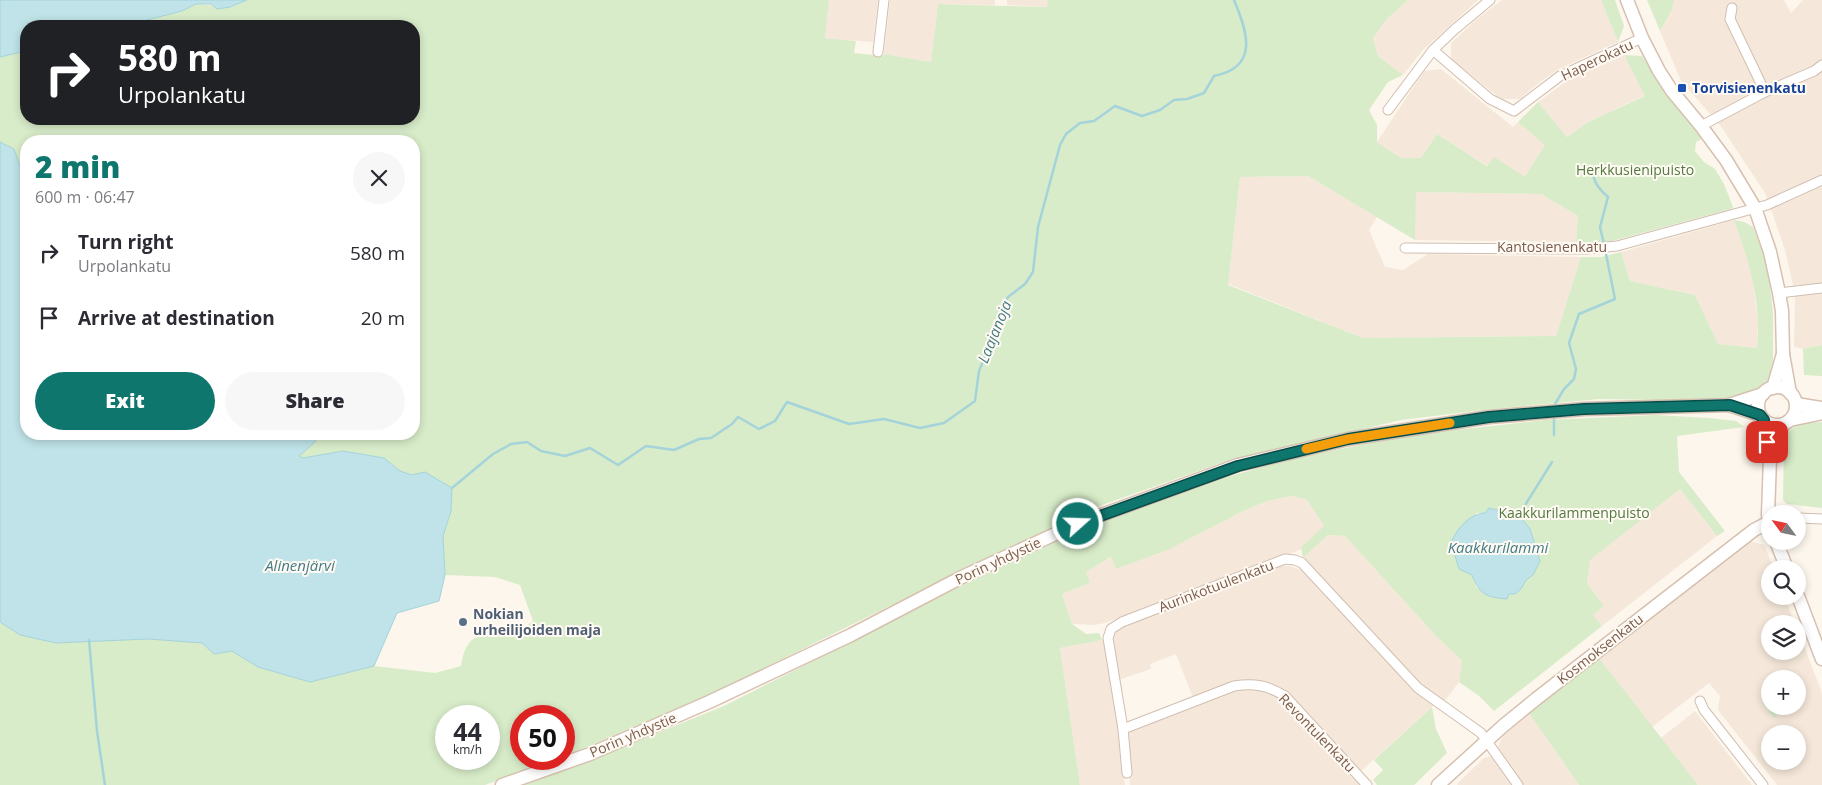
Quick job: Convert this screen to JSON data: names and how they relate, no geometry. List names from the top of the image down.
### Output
{
  "streets": {
    "main road": ["Porin yhdystie", "Kosmoksenkatu"],
    "street": [
      "Haperokatu",
      "Kantosienenkatu",
      "Aurinkotuulenkatu",
      "Revontulenkatu"
    ]
  },
  "crossings": [
    ["Aurinkotuulenkatu", "Kosmoksenkatu"],
    ["Aurinkotuulenkatu", "Revontulenkatu"]
  ],
  "water": ["Laajanoja", "Kaakkurilammi", "Alinenjärvi"],
  "parks": ["Herkkusienipuisto", "Kaakkurilammenpuisto"],
  "places": {
    "transit": ["Torvisienenkatu"],
    "other": ["Nokian urheilijoiden maja"]
  },
  "north": "top left",
  "page": {
    "turn": ["580 m", "Urpolankatu"],
    "heading": ["2 min", "600 m · 06:47"],
    "list": [
      {
        "name": "Turn right",
        "note": "Urpolankatu",
        "value": "580 m"
      },
      {
        "name": "Arrive at destination",
        "value": "20 m"
      }
    ],
    "buttons": ["Exit", "Share"],
    "map_buttons": ["+", "−"],
    "speed": "44 km/h",
    "limit": "50"
  }
}
